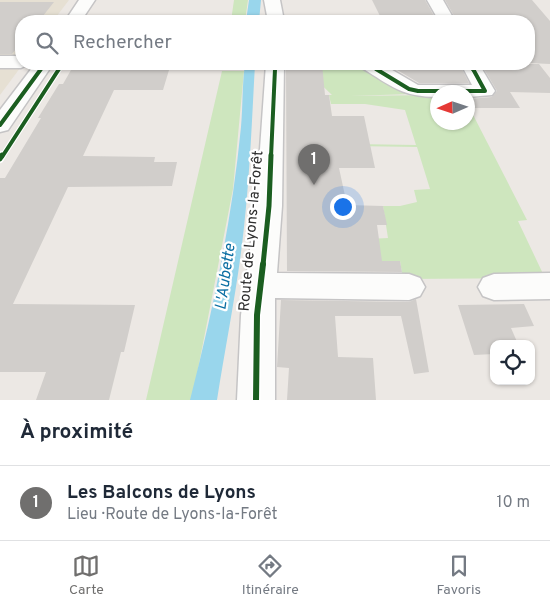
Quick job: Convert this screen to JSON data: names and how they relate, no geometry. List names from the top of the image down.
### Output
{
  "streets": {
    "street": ["Route de Lyons-la-Forêt"]
  },
  "water": ["L'Aubette"],
  "north": "left",
  "page": {
    "search": "Rechercher",
    "pins": "1",
    "heading": "À proximité",
    "list": [
      {
        "mark": "1",
        "name": "Les Balcons de Lyons",
        "note": "Lieu · Route de Lyons-la-Forêt",
        "value": "10 m"
      }
    ],
    "nav": ["Carte", "Itinéraire", "Favoris"]
  }
}
